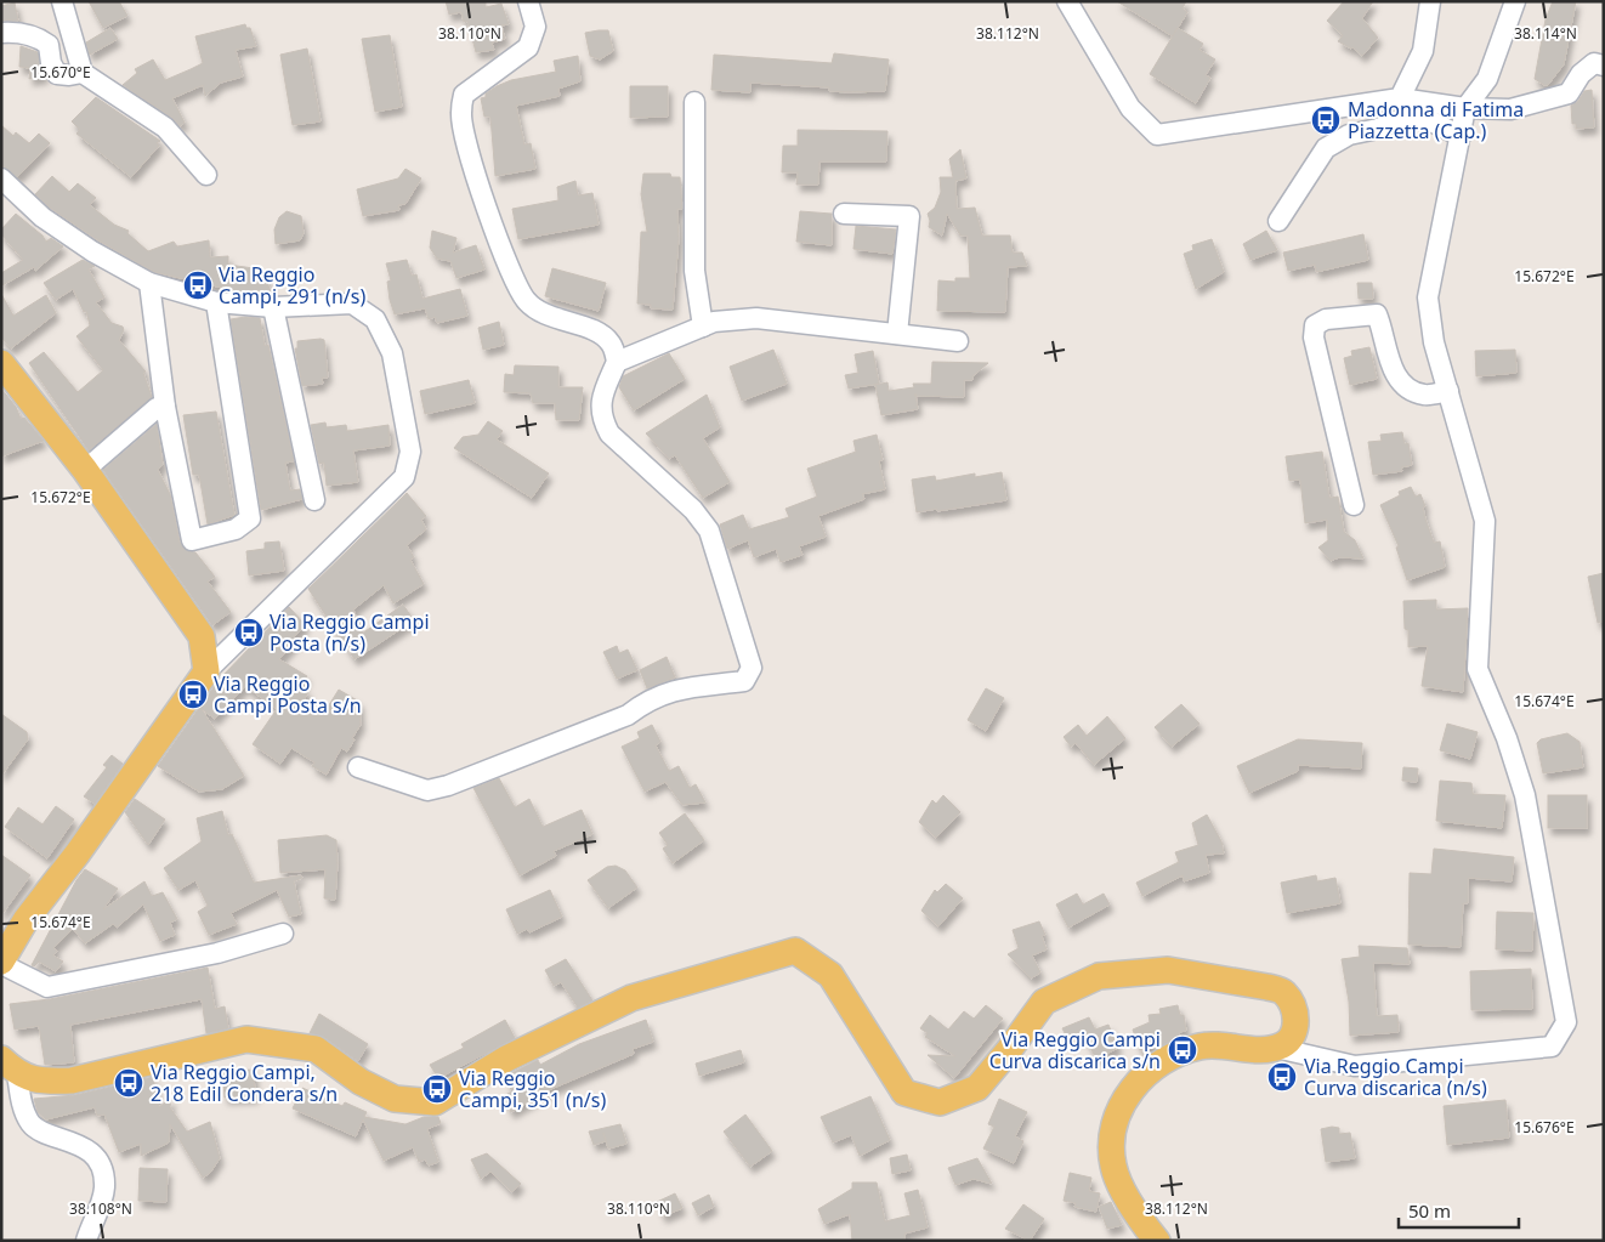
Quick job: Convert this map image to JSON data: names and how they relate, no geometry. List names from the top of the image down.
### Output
{
  "places": {
    "bus stop": [
      "Madonna di Fatima Piazzetta (Cap.)",
      "Via Reggio Campi, 291 (n/s)",
      "Via Reggio Campi Posta (n/s)",
      "Via Reggio Campi Posta s/n",
      "Via Reggio Campi Curva discarica s/n",
      "Via Reggio Campi Curva discarica (n/s)",
      "Via Reggio Campi, 218 Edil Condera s/n",
      "Via Reggio Campi, 351 (n/s)"
    ]
  },
  "scale_bar": "50 m",
  "coordinates": [
    "38.110°N",
    "38.112°N",
    "38.114°N",
    "15.670°E",
    "15.672°E",
    "15.674°E",
    "15.676°E",
    "38.108°N"
  ]
}
